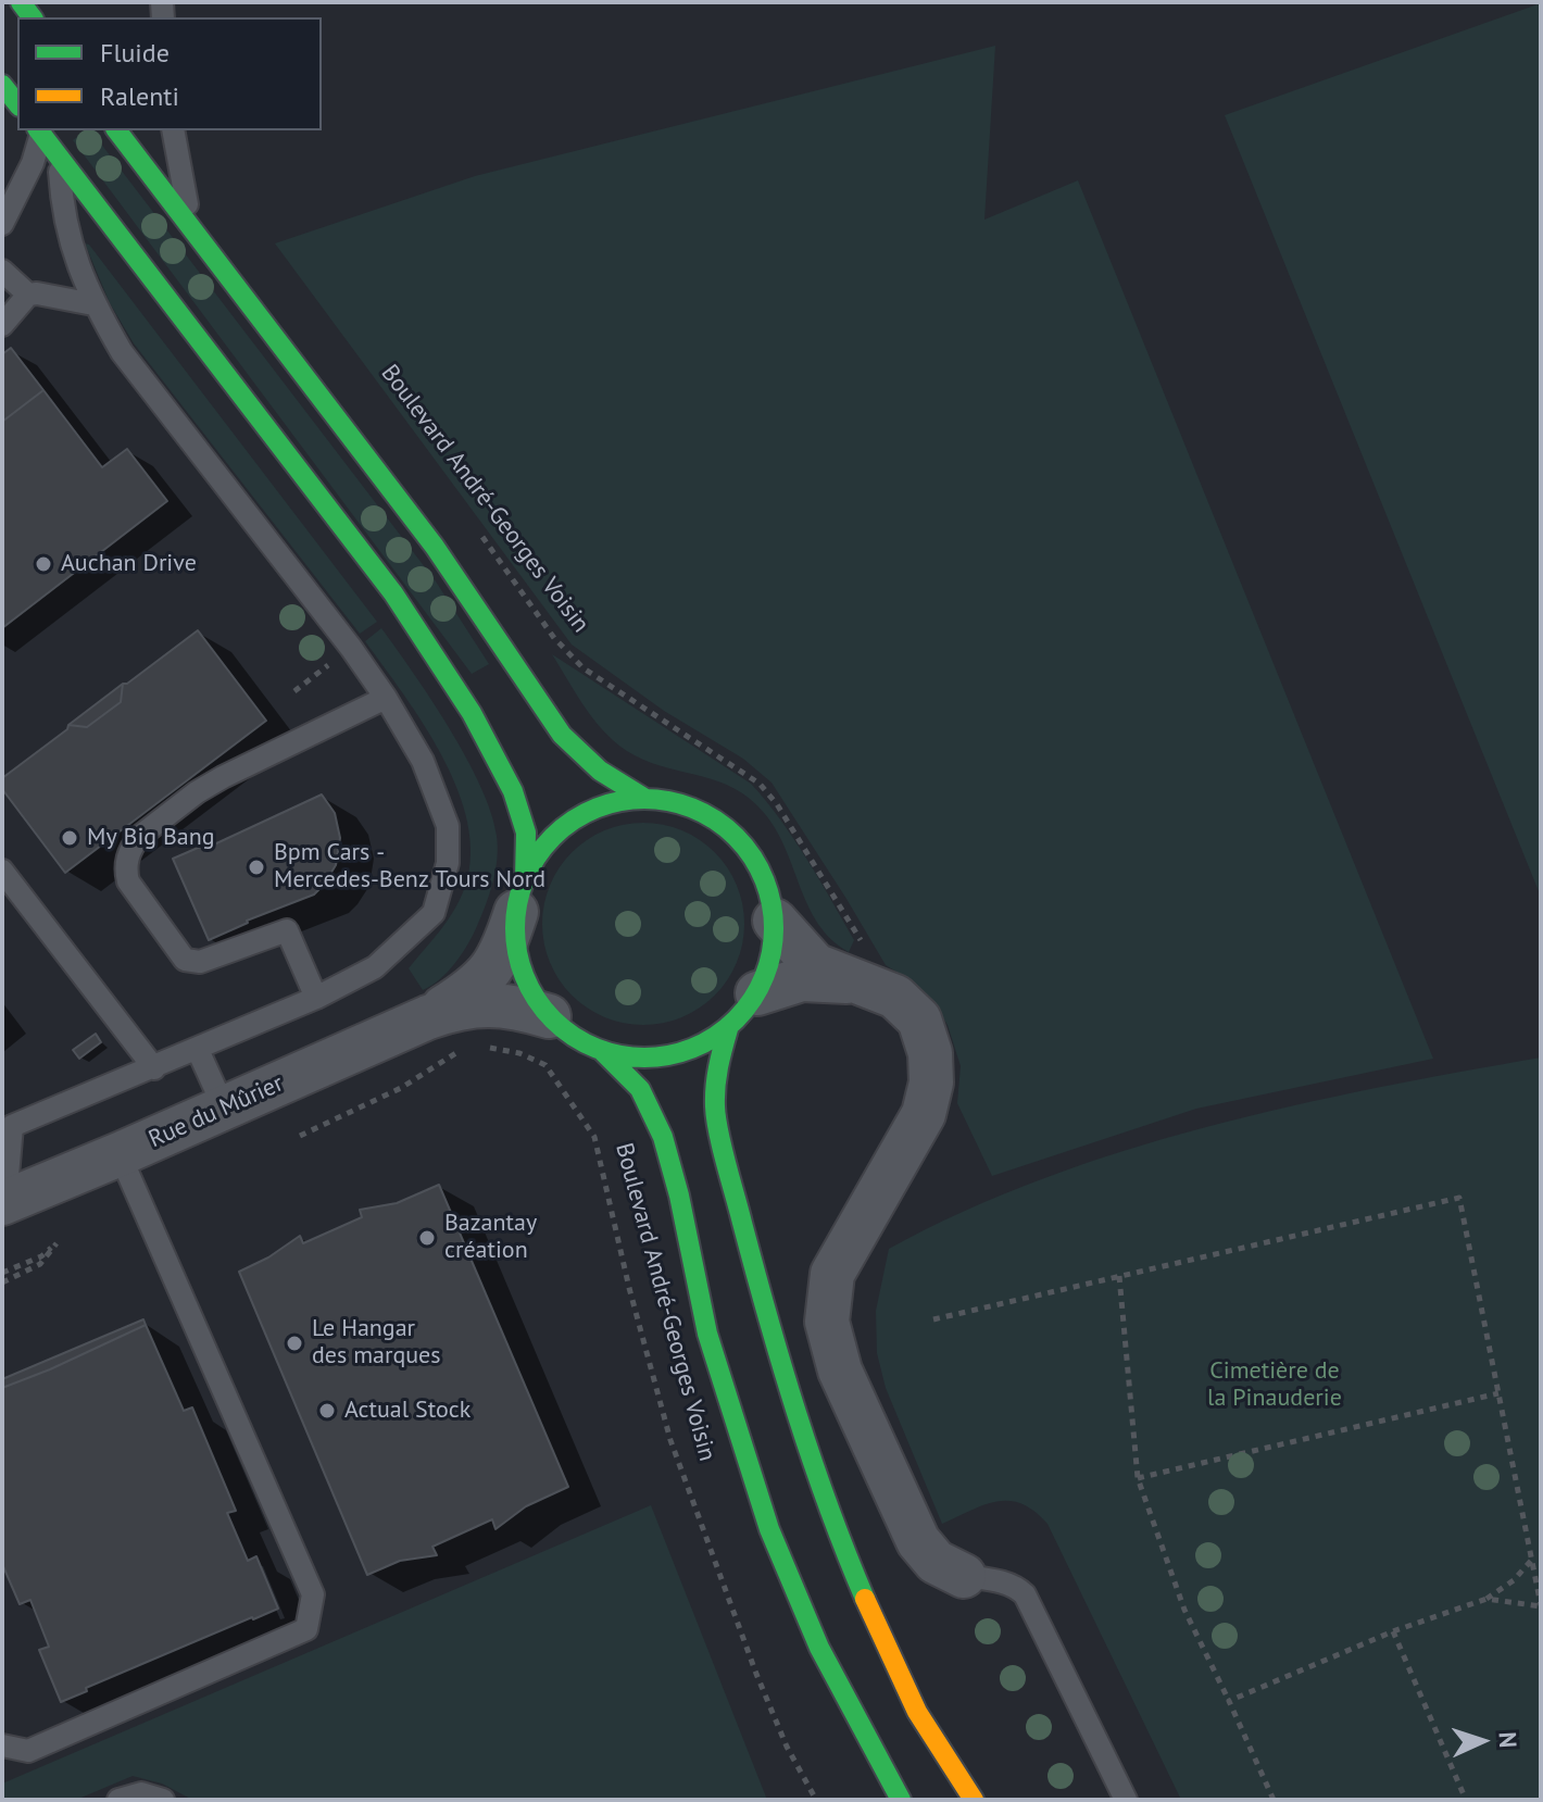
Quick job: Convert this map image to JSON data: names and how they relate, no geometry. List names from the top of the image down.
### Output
{
  "streets": {
    "main road": ["Boulevard André-Georges Voisin"],
    "street": ["Rue du Mûrier"]
  },
  "crossings": [
    ["Boulevard André-Georges Voisin", "Rue du Mûrier"]
  ],
  "parks": ["Cimetière de la Pinauderie"],
  "places": [
    "Auchan Drive",
    "My Big Bang",
    "Bpm Cars - Mercedes-Benz Tours Nord",
    "Bazantay création",
    "Le Hangar des marques",
    "Actual Stock"
  ],
  "legend": ["Fluide", "Ralenti"],
  "north": "right"
}
